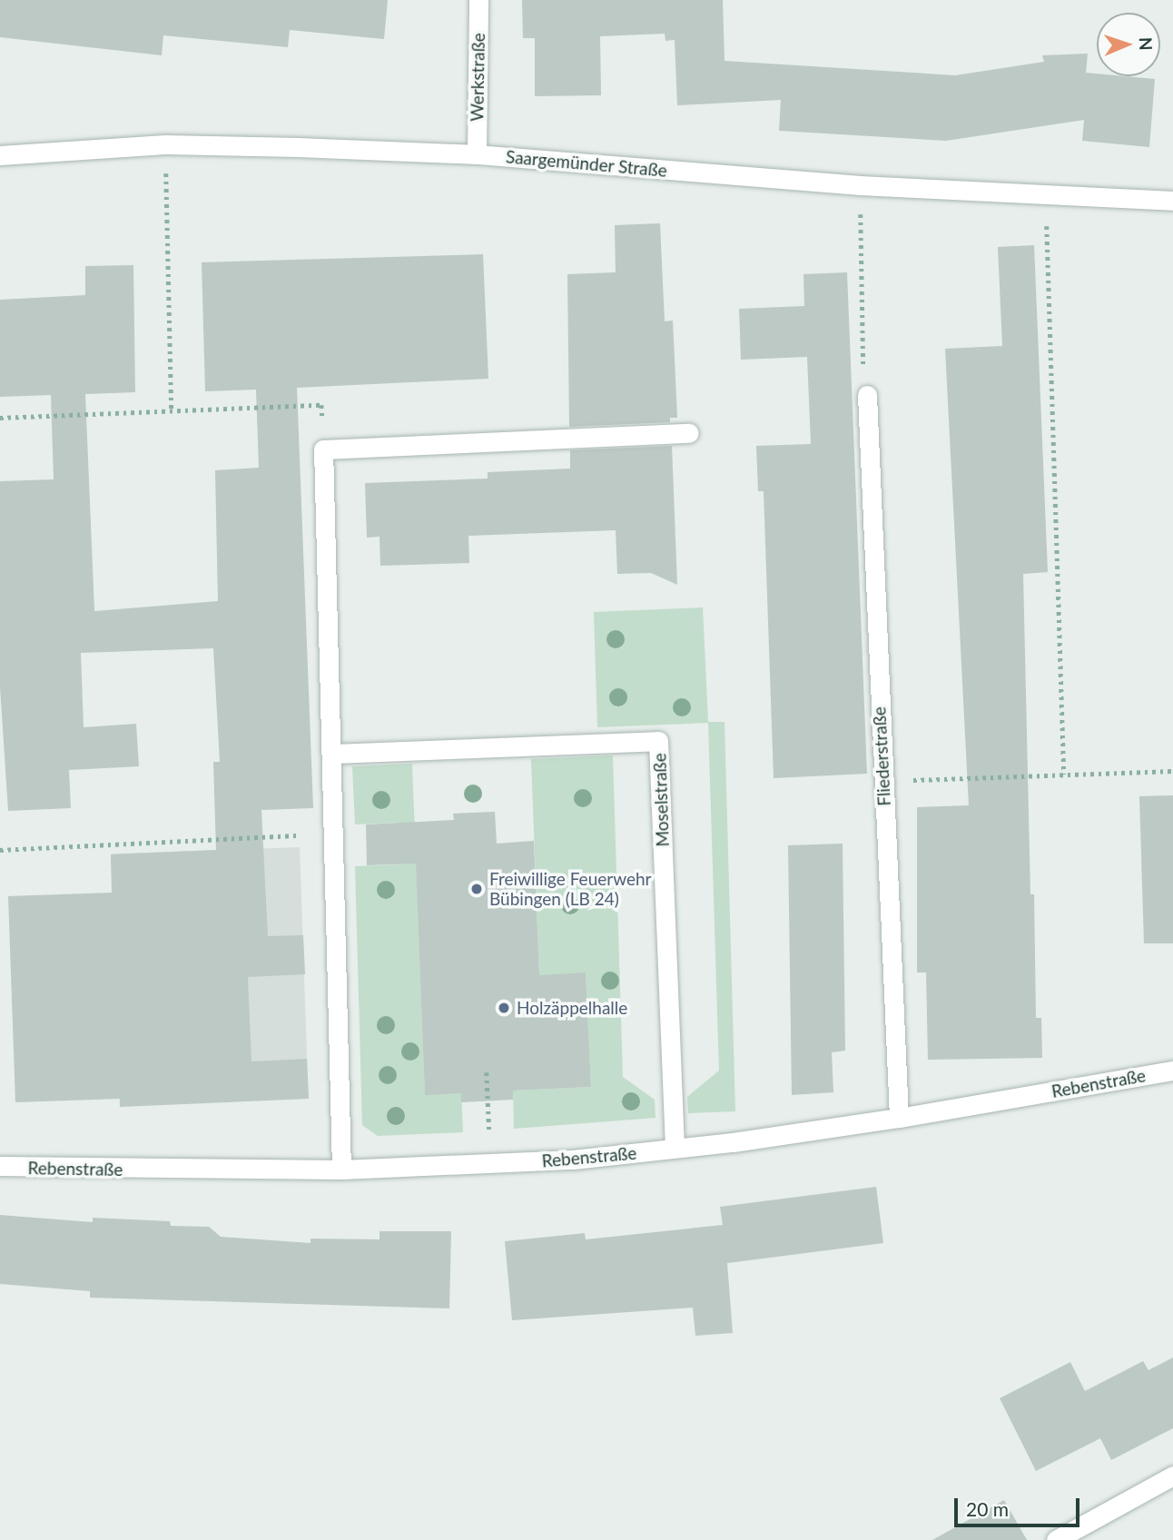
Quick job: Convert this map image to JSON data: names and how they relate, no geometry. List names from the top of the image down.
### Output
{
  "streets": {
    "street": [
      "Werkstraße",
      "Saargemünder Straße",
      "Fliederstraße",
      "Moselstraße",
      "Rebenstraße"
    ]
  },
  "crossings": [
    ["Werkstraße", "Saargemünder Straße"],
    ["Fliederstraße", "Rebenstraße"],
    ["Moselstraße", "Rebenstraße"]
  ],
  "places": ["Freiwillige Feuerwehr Bübingen (LB 24)", "Holzäppelhalle"],
  "scale_bar": "20 m",
  "north": "right"
}
